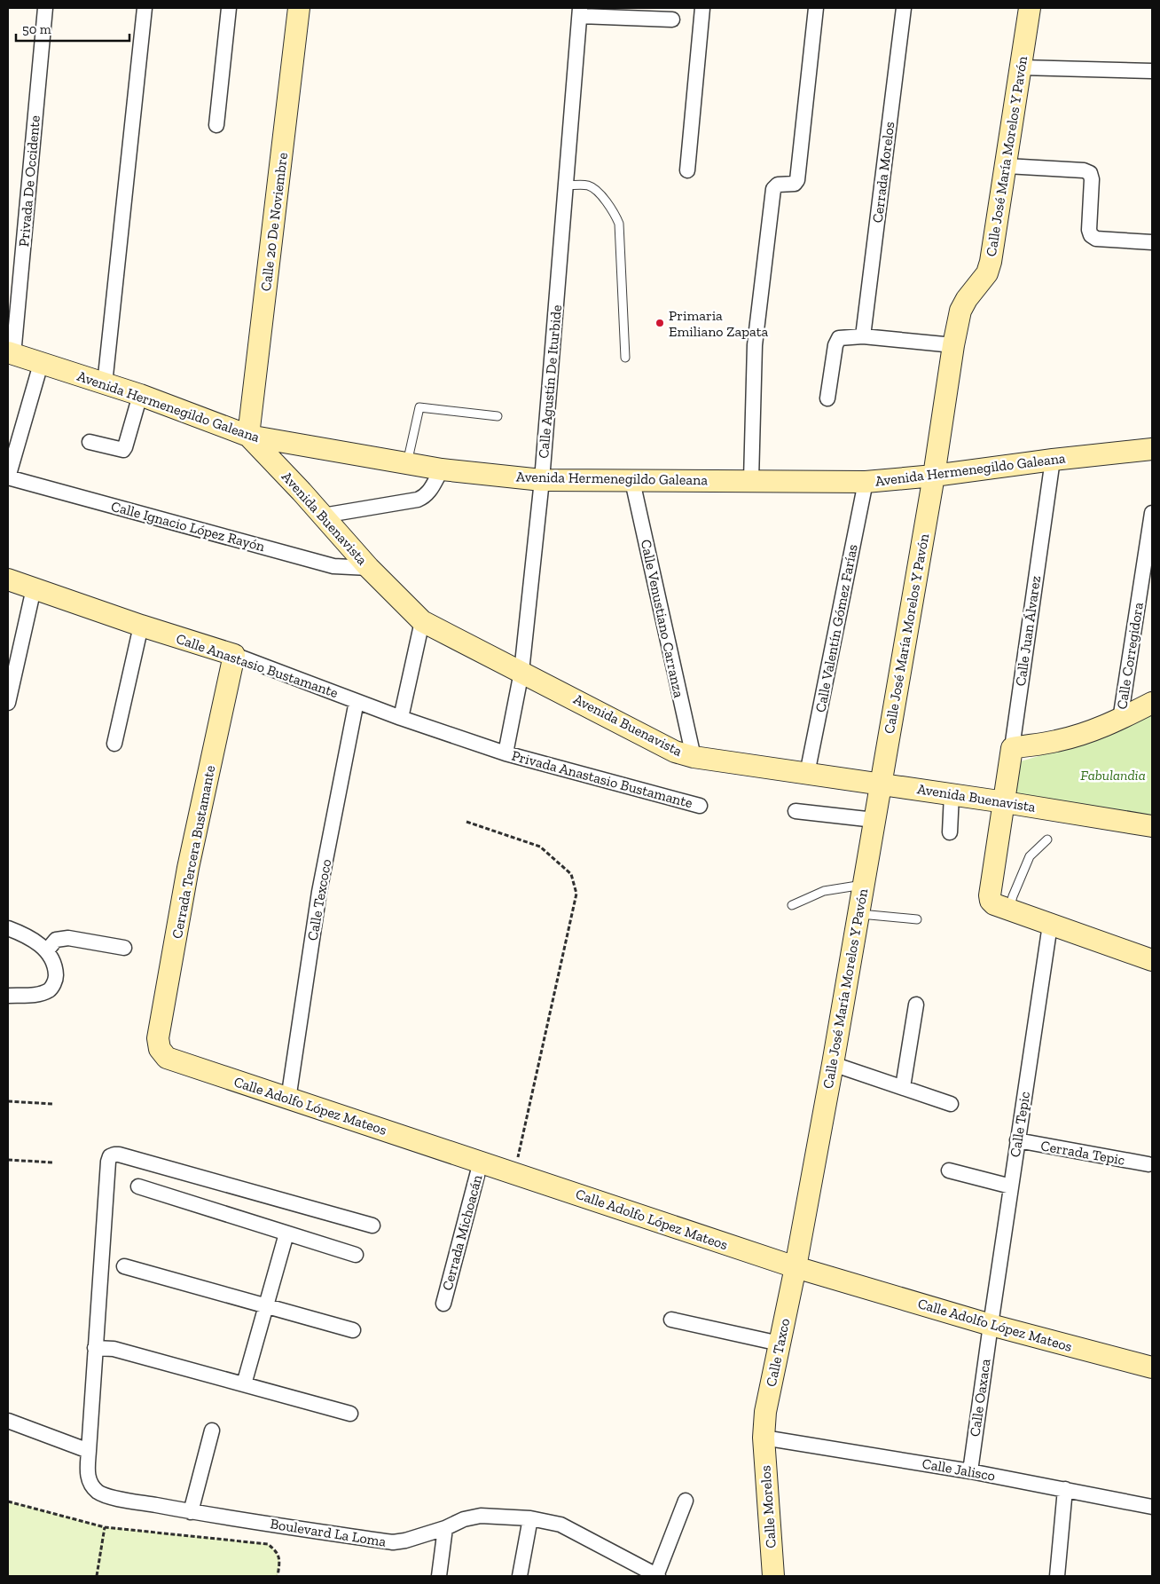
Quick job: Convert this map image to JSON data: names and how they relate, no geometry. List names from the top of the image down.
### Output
{
  "streets": {
    "main road": [
      "Calle José María Morelos Y Pavón",
      "Calle 20 De Noviembre",
      "Avenida Hermenegildo Galeana",
      "Avenida Buenavista",
      "Calle Juan Álvarez",
      "Calle Anastasio Bustamante",
      "Cerrada Tercera Bustamante",
      "Calle Adolfo López Mateos",
      "Calle Taxco",
      "Calle Morelos"
    ],
    "street": [
      "Cerrada Morelos",
      "Privada De Occidente",
      "Calle Agustín De Iturbide",
      "Calle Ignacio López Rayón",
      "Calle Venustiano Carranza",
      "Calle Valentín Gómez Farías",
      "Calle Corregidora",
      "Privada Anastasio Bustamante",
      "Calle Texcoco",
      "Calle Tepic",
      "Cerrada Tepic",
      "Cerrada Michoacán",
      "Calle Oaxaca",
      "Calle Jalisco",
      "Boulevard La Loma"
    ]
  },
  "crossings": [
    ["Calle José María Morelos Y Pavón", "Avenida Hermenegildo Galeana"],
    ["Calle José María Morelos Y Pavón", "Avenida Buenavista"],
    ["Calle José María Morelos Y Pavón", "Calle Adolfo López Mateos"],
    ["Calle José María Morelos Y Pavón", "Calle Taxco"],
    ["Privada De Occidente", "Avenida Hermenegildo Galeana"],
    ["Calle 20 De Noviembre", "Avenida Hermenegildo Galeana"],
    ["Calle 20 De Noviembre", "Avenida Buenavista"],
    ["Calle Agustín De Iturbide", "Avenida Hermenegildo Galeana"],
    ["Calle Agustín De Iturbide", "Avenida Buenavista"],
    ["Calle Agustín De Iturbide", "Calle Anastasio Bustamante"],
    ["Calle Agustín De Iturbide", "Privada Anastasio Bustamante"],
    ["Avenida Hermenegildo Galeana", "Avenida Buenavista"],
    ["Avenida Hermenegildo Galeana", "Calle Venustiano Carranza"],
    ["Avenida Hermenegildo Galeana", "Calle Valentín Gómez Farías"],
    ["Avenida Hermenegildo Galeana", "Calle Juan Álvarez"],
    ["Avenida Buenavista", "Calle Ignacio López Rayón"],
    ["Avenida Buenavista", "Calle Venustiano Carranza"],
    ["Avenida Buenavista", "Calle Valentín Gómez Farías"],
    ["Avenida Buenavista", "Calle Juan Álvarez"],
    ["Calle Anastasio Bustamante", "Privada Anastasio Bustamante"],
    ["Calle Anastasio Bustamante", "Cerrada Tercera Bustamante"],
    ["Calle Anastasio Bustamante", "Calle Texcoco"],
    ["Cerrada Tercera Bustamante", "Calle Adolfo López Mateos"],
    ["Calle Texcoco", "Calle Adolfo López Mateos"],
    ["Calle Adolfo López Mateos", "Calle Tepic"],
    ["Calle Adolfo López Mateos", "Cerrada Michoacán"],
    ["Calle Adolfo López Mateos", "Calle Taxco"],
    ["Calle Adolfo López Mateos", "Calle Oaxaca"],
    ["Calle Tepic", "Cerrada Tepic"],
    ["Calle Tepic", "Calle Oaxaca"],
    ["Calle Taxco", "Calle Jalisco"],
    ["Calle Taxco", "Calle Morelos"],
    ["Calle Oaxaca", "Calle Jalisco"],
    ["Calle Jalisco", "Calle Morelos"]
  ],
  "parks": ["Fabulandia"],
  "places": ["Primaria Emiliano Zapata"],
  "scale_bar": "50 m"
}
